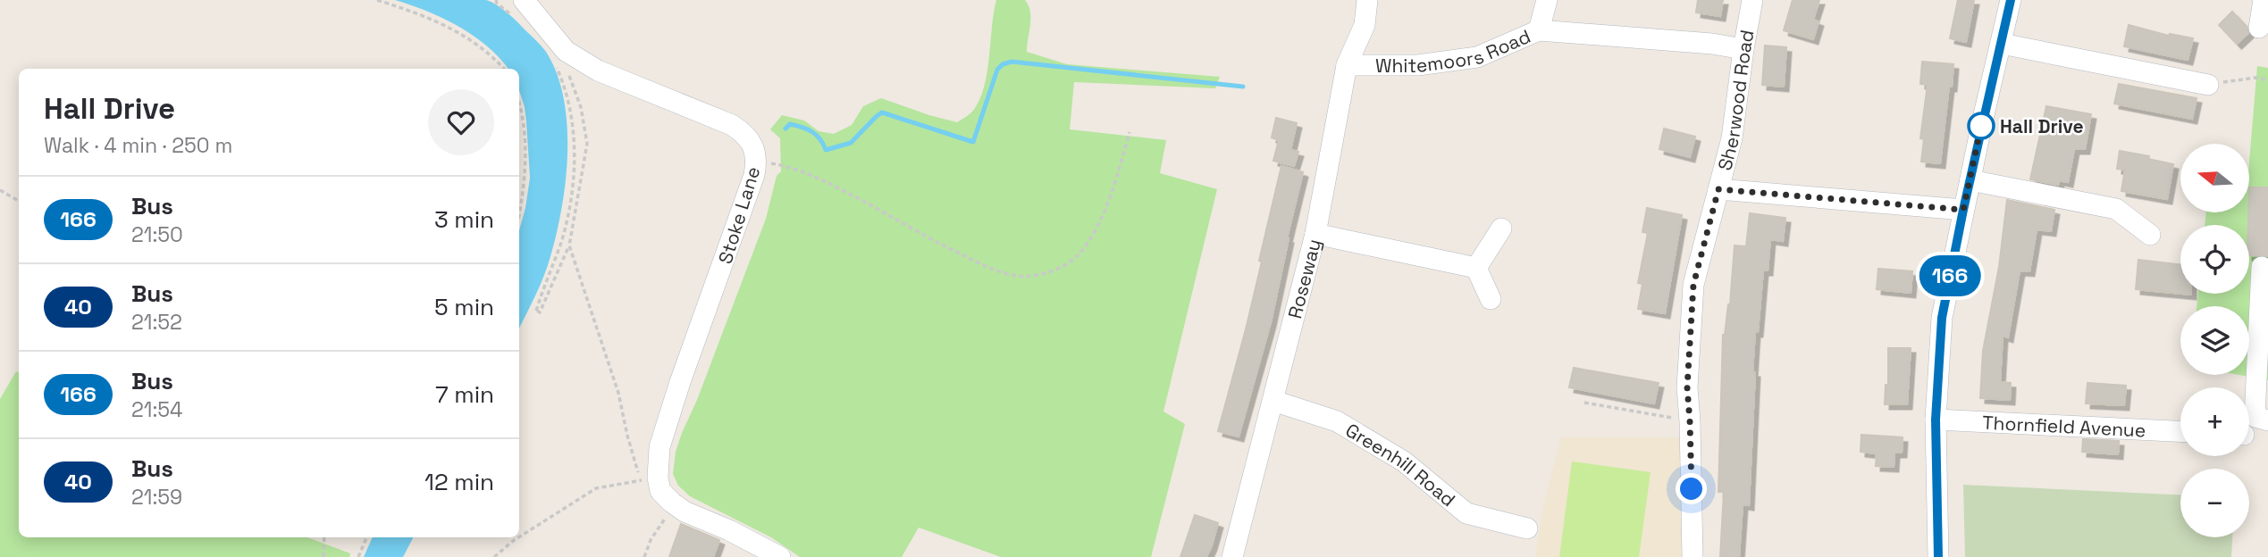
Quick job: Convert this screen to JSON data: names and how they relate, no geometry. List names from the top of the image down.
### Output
{
  "streets": {
    "street": [
      "Whitemoors Road",
      "Sherwood Road",
      "Stoke Lane",
      "Roseway",
      "Thornfield Avenue",
      "Greenhill Road"
    ]
  },
  "crossings": [
    ["Whitemoors Road", "Sherwood Road"],
    ["Whitemoors Road", "Roseway"],
    ["Roseway", "Greenhill Road"]
  ],
  "places": ["Hall Drive"],
  "lines": ["bus line 166"],
  "north": "left",
  "page": {
    "on_map": "166",
    "heading": ["Hall Drive", "Walk · 4 min · 250 m"],
    "map_buttons": ["+", "−"],
    "list": [
      {
        "mark": "166",
        "name": "Bus",
        "note": "21:50",
        "value": "3 min"
      },
      {
        "mark": "40",
        "name": "Bus",
        "note": "21:52",
        "value": "5 min"
      },
      {
        "mark": "166",
        "name": "Bus",
        "note": "21:54",
        "value": "7 min"
      },
      {
        "mark": "40",
        "name": "Bus",
        "note": "21:59",
        "value": "12 min"
      }
    ]
  }
}
